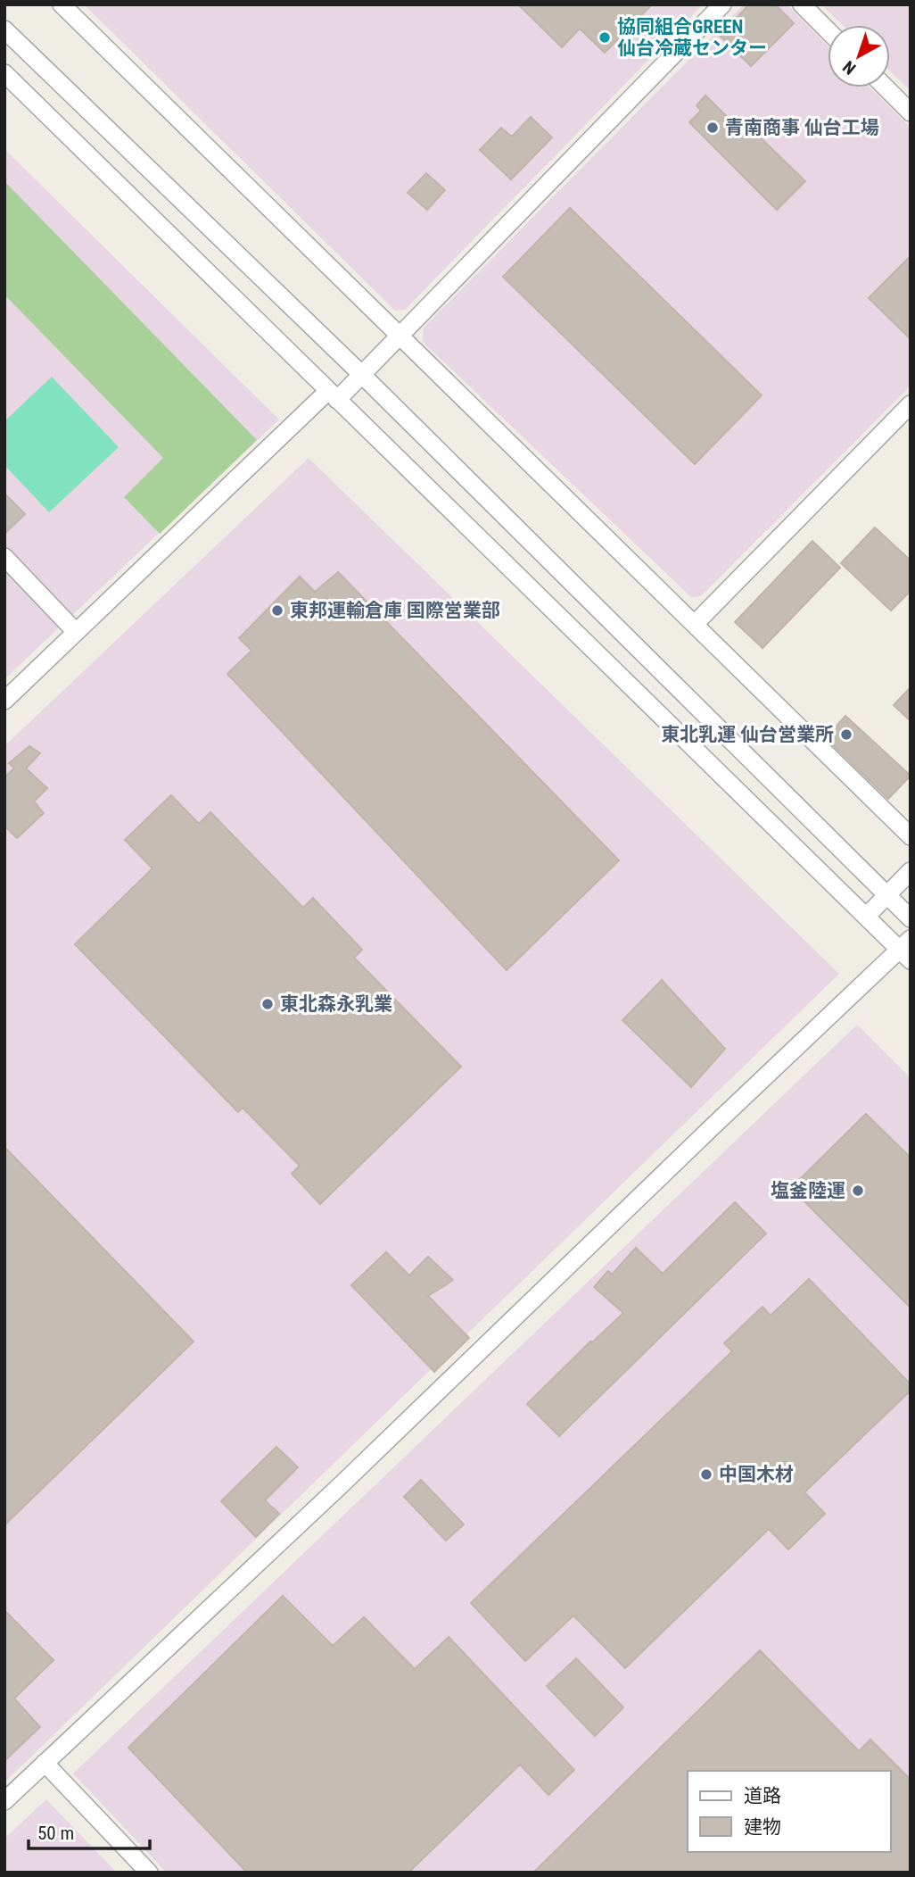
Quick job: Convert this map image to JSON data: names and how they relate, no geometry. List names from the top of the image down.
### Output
{
  "places": [
    "協同組合GREEN 仙台冷蔵センター",
    "青南商事 仙台工場",
    "東邦運輸倉庫 国際営業部",
    "東北乳運 仙台営業所",
    "東北森永乳業",
    "塩釜陸運",
    "中国木材"
  ],
  "legend": ["道路", "建物"],
  "scale_bar": "50 m",
  "north": "bottom left"
}
